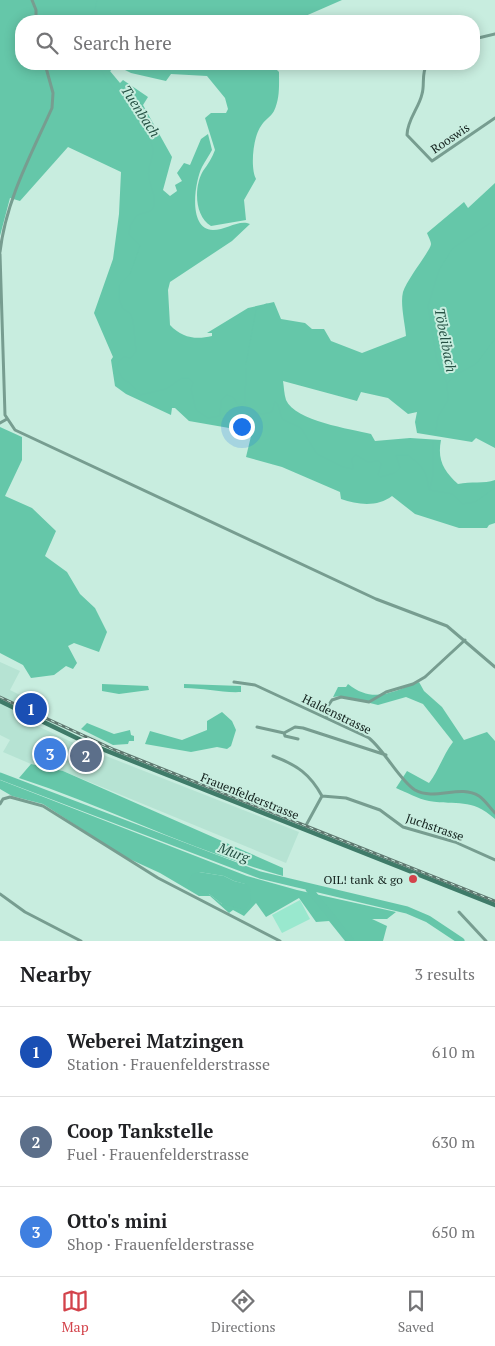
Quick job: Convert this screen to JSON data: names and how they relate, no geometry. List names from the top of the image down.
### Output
{
  "streets": {
    "main road": ["Frauenfelderstrasse"],
    "street": ["Rooswis", "Haldenstrasse", "Juchstrasse"]
  },
  "water": ["Tuenbach", "Töbelibach", "Murg"],
  "places": ["OIL! tank & go"],
  "page": {
    "search": "Search here",
    "pins": ["1", "3", "2"],
    "heading": ["Nearby", "3 results"],
    "list": [
      {
        "mark": "1",
        "name": "Weberei Matzingen",
        "note": "Station · Frauenfelderstrasse",
        "value": "610 m"
      },
      {
        "mark": "2",
        "name": "Coop Tankstelle",
        "note": "Fuel · Frauenfelderstrasse",
        "value": "630 m"
      },
      {
        "mark": "3",
        "name": "Otto's mini",
        "note": "Shop · Frauenfelderstrasse",
        "value": "650 m"
      }
    ],
    "nav": ["Map", "Directions", "Saved"]
  }
}
